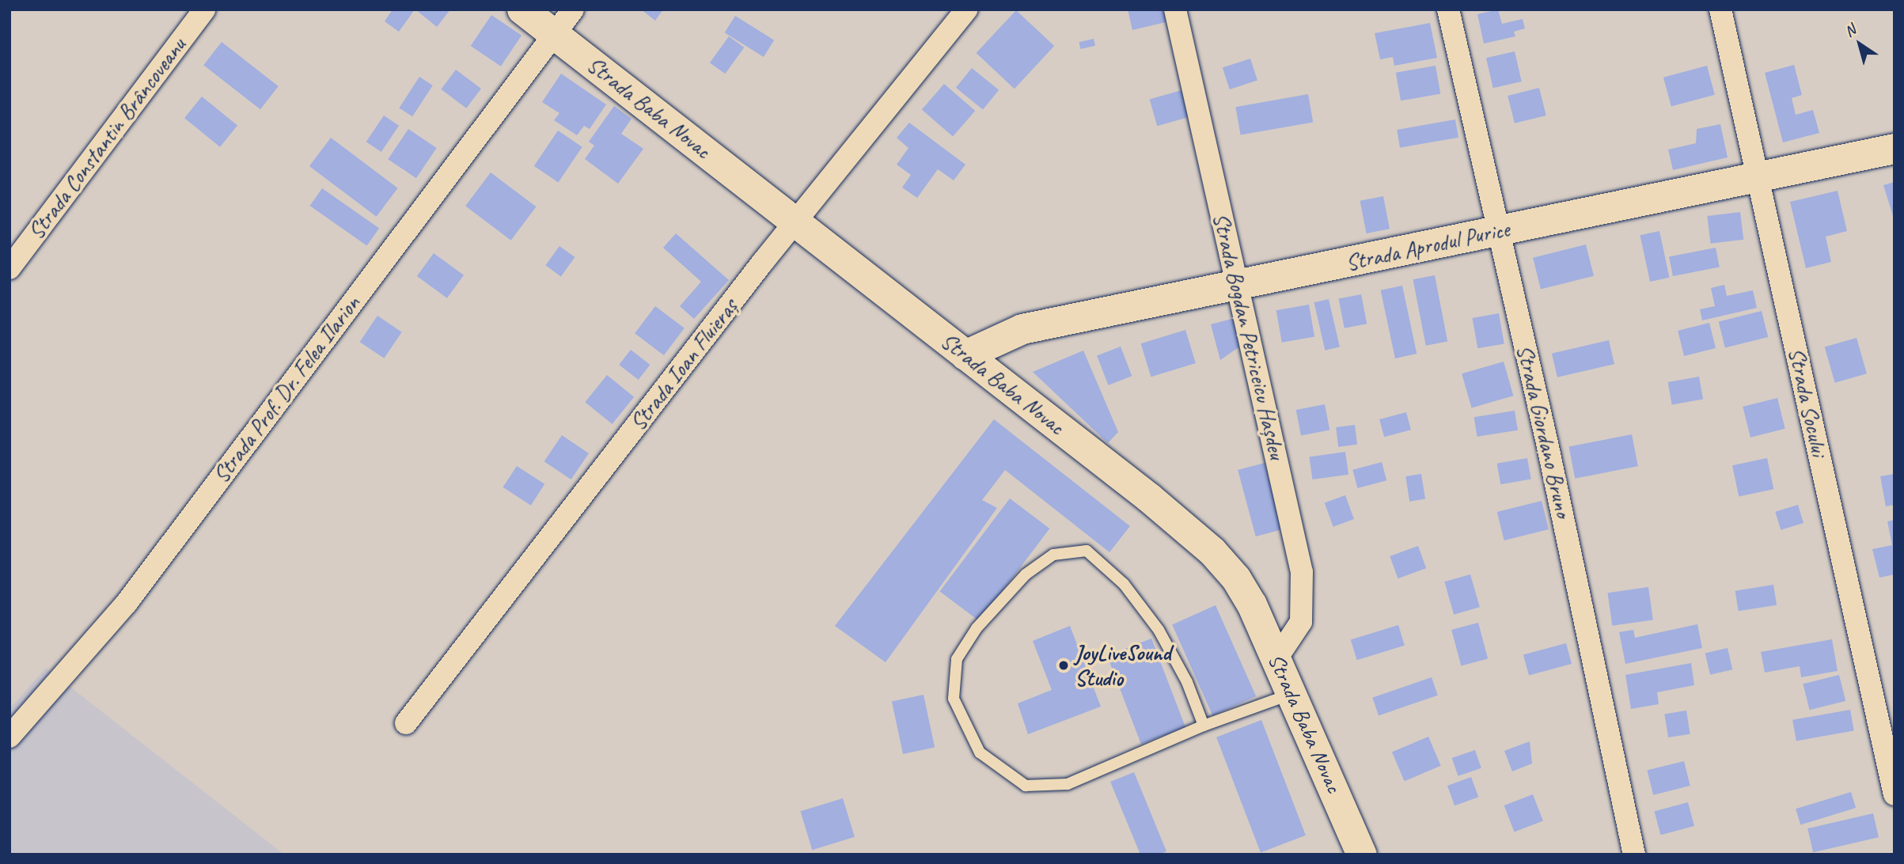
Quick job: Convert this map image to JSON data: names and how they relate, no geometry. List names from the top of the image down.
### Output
{
  "streets": {
    "street": [
      "Strada Baba Novac",
      "Strada Constantin Brâncoveanu",
      "Strada Aprodul Purice",
      "Strada Bogdan Petriceicu Hașdeu",
      "Strada Ioan Fluieraș",
      "Strada Prof. Dr. Felea Ilarion",
      "Strada Socului",
      "Strada Giordano Bruno"
    ]
  },
  "crossings": [
    ["Strada Baba Novac", "Strada Aprodul Purice"],
    ["Strada Baba Novac", "Strada Bogdan Petriceicu Hașdeu"],
    ["Strada Baba Novac", "Strada Ioan Fluieraș"],
    ["Strada Baba Novac", "Strada Prof. Dr. Felea Ilarion"],
    ["Strada Aprodul Purice", "Strada Bogdan Petriceicu Hașdeu"],
    ["Strada Aprodul Purice", "Strada Socului"],
    ["Strada Aprodul Purice", "Strada Giordano Bruno"]
  ],
  "places": ["JoyLiveSound Studio"],
  "north": "top left"
}
